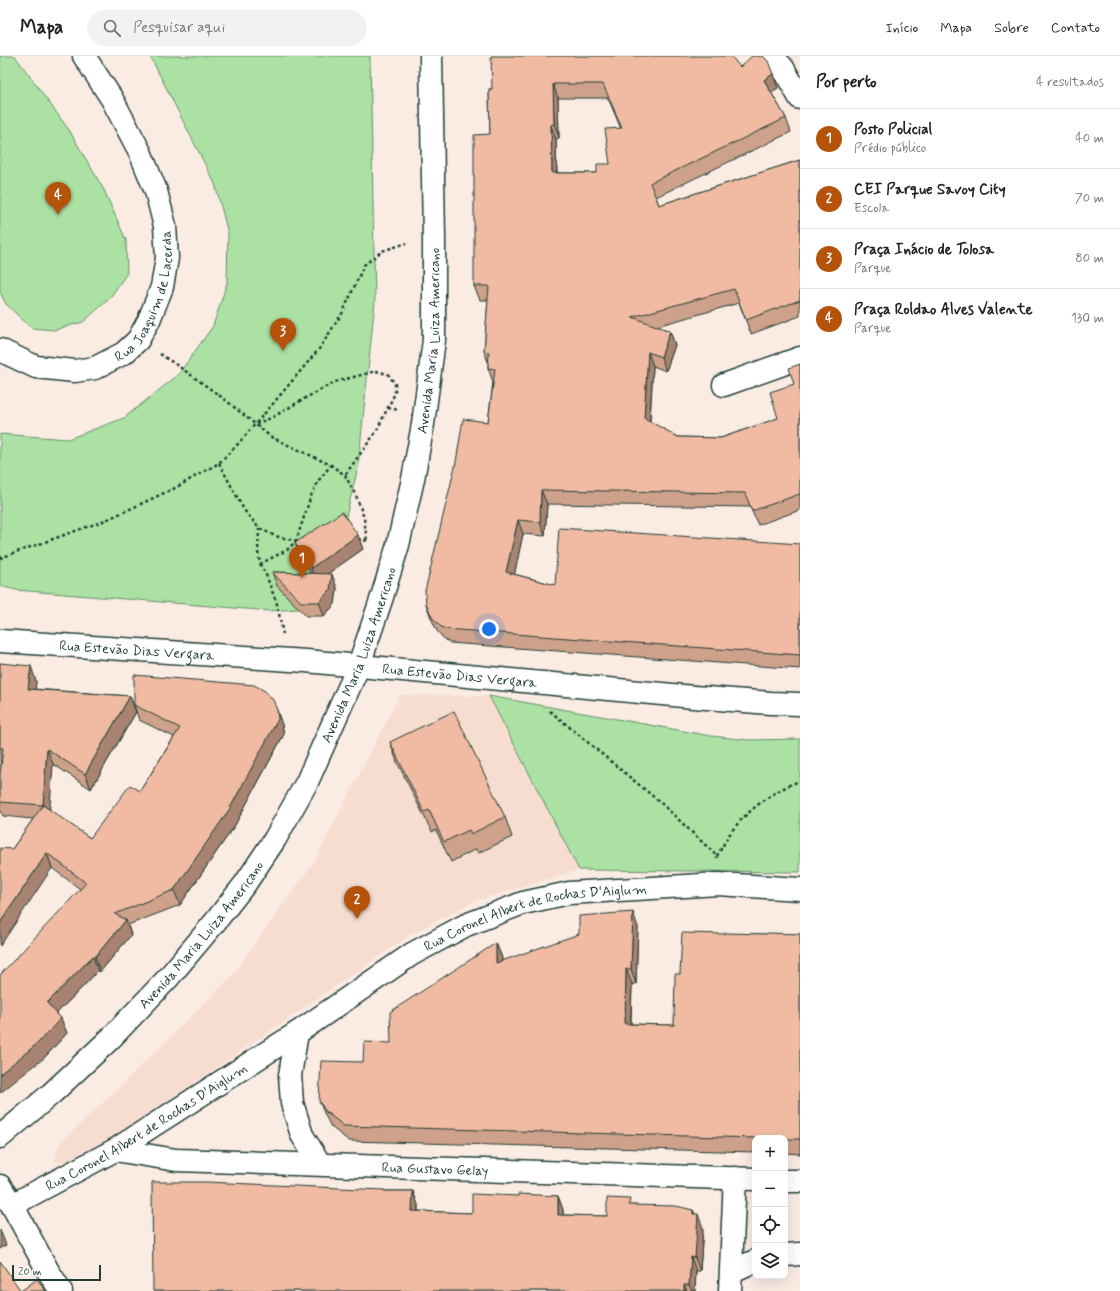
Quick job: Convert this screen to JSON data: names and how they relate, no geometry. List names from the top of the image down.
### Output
{
  "streets": {
    "street": [
      "Rua Joaquim de Lacerda",
      "Avenida Maria Luiza Americano",
      "Rua Estevão Dias Vergara",
      "Rua Coronel Albert de Rochas D'Aiglum",
      "Rua Gustavo Gelay"
    ]
  },
  "crossings": [
    ["Avenida Maria Luiza Americano", "Rua Estevão Dias Vergara"],
    ["Rua Coronel Albert de Rochas D'Aiglum", "Rua Gustavo Gelay"]
  ],
  "scale_bar": "20 m",
  "page": {
    "header": "Mapa",
    "search": "Pesquisar aqui",
    "nav": [
      "Início",
      "Mapa",
      "Sobre",
      "Contato"
    ],
    "heading": ["Por perto", "4 resultados"],
    "list": [
      {
        "mark": "1",
        "name": "Posto Policial",
        "note": "Prédio público",
        "value": "40 m"
      },
      {
        "mark": "2",
        "name": "CEI Parque Savoy City",
        "note": "Escola",
        "value": "70 m"
      },
      {
        "mark": "3",
        "name": "Praça Inácio de Tolosa",
        "note": "Parque",
        "value": "80 m"
      },
      {
        "mark": "4",
        "name": "Praça Roldao Alves Valente",
        "note": "Parque",
        "value": "130 m"
      }
    ],
    "pins": [
      "4",
      "3",
      "1",
      "2"
    ],
    "map_buttons": ["+", "−"],
    "scale": "20 m"
  }
}
